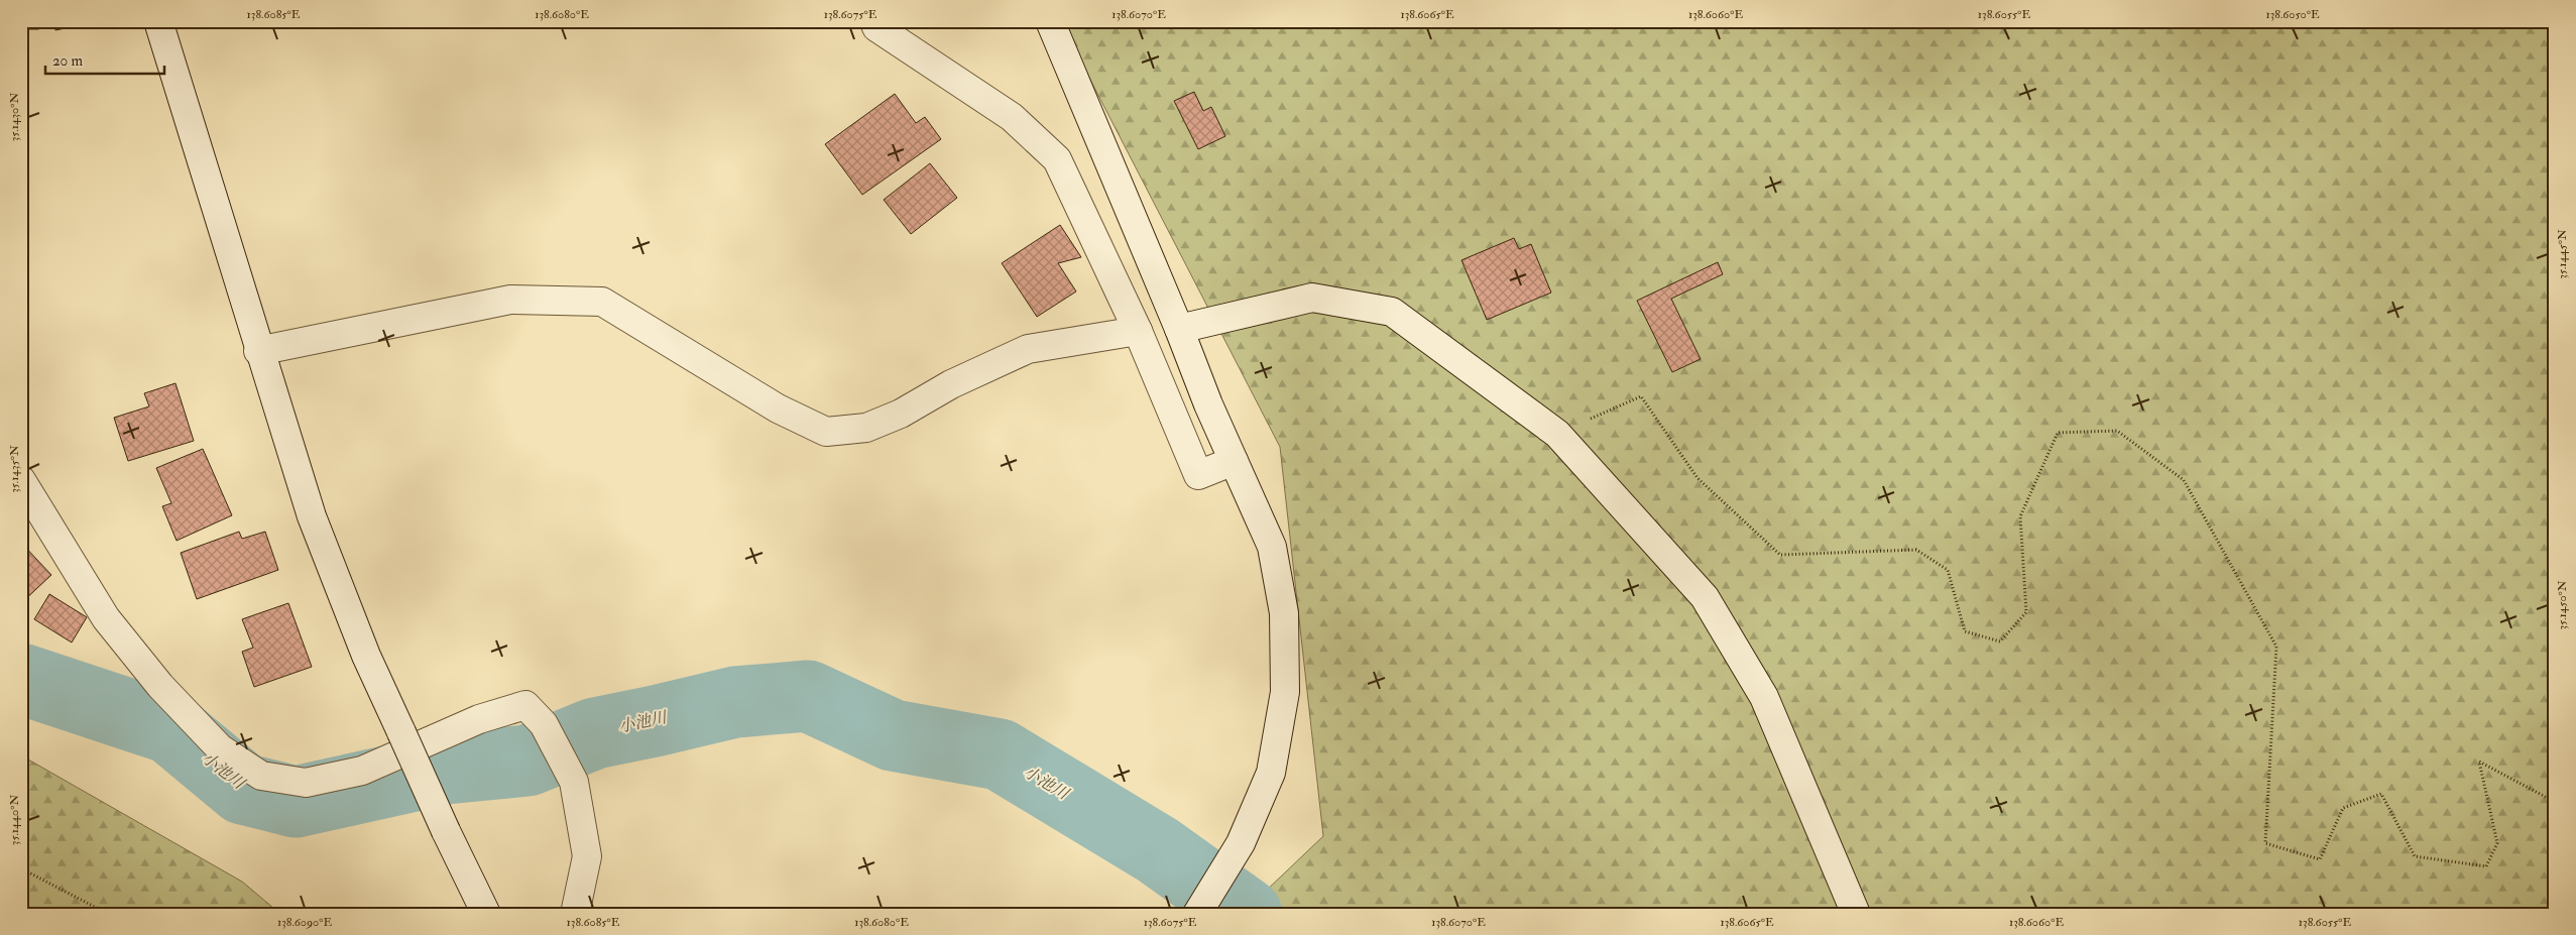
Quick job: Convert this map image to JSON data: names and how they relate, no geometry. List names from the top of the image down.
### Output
{
  "water": ["小池川"],
  "scale_bar": "20 m",
  "coordinates": [
    "138.6085°E",
    "138.6080°E",
    "138.6075°E",
    "138.6070°E",
    "138.6065°E",
    "138.6060°E",
    "138.6055°E",
    "138.6050°E",
    "35.1430°N",
    "35.1445°N",
    "35.1435°N",
    "35.1450°N",
    "35.1440°N",
    "138.6090°E"
  ]
}
